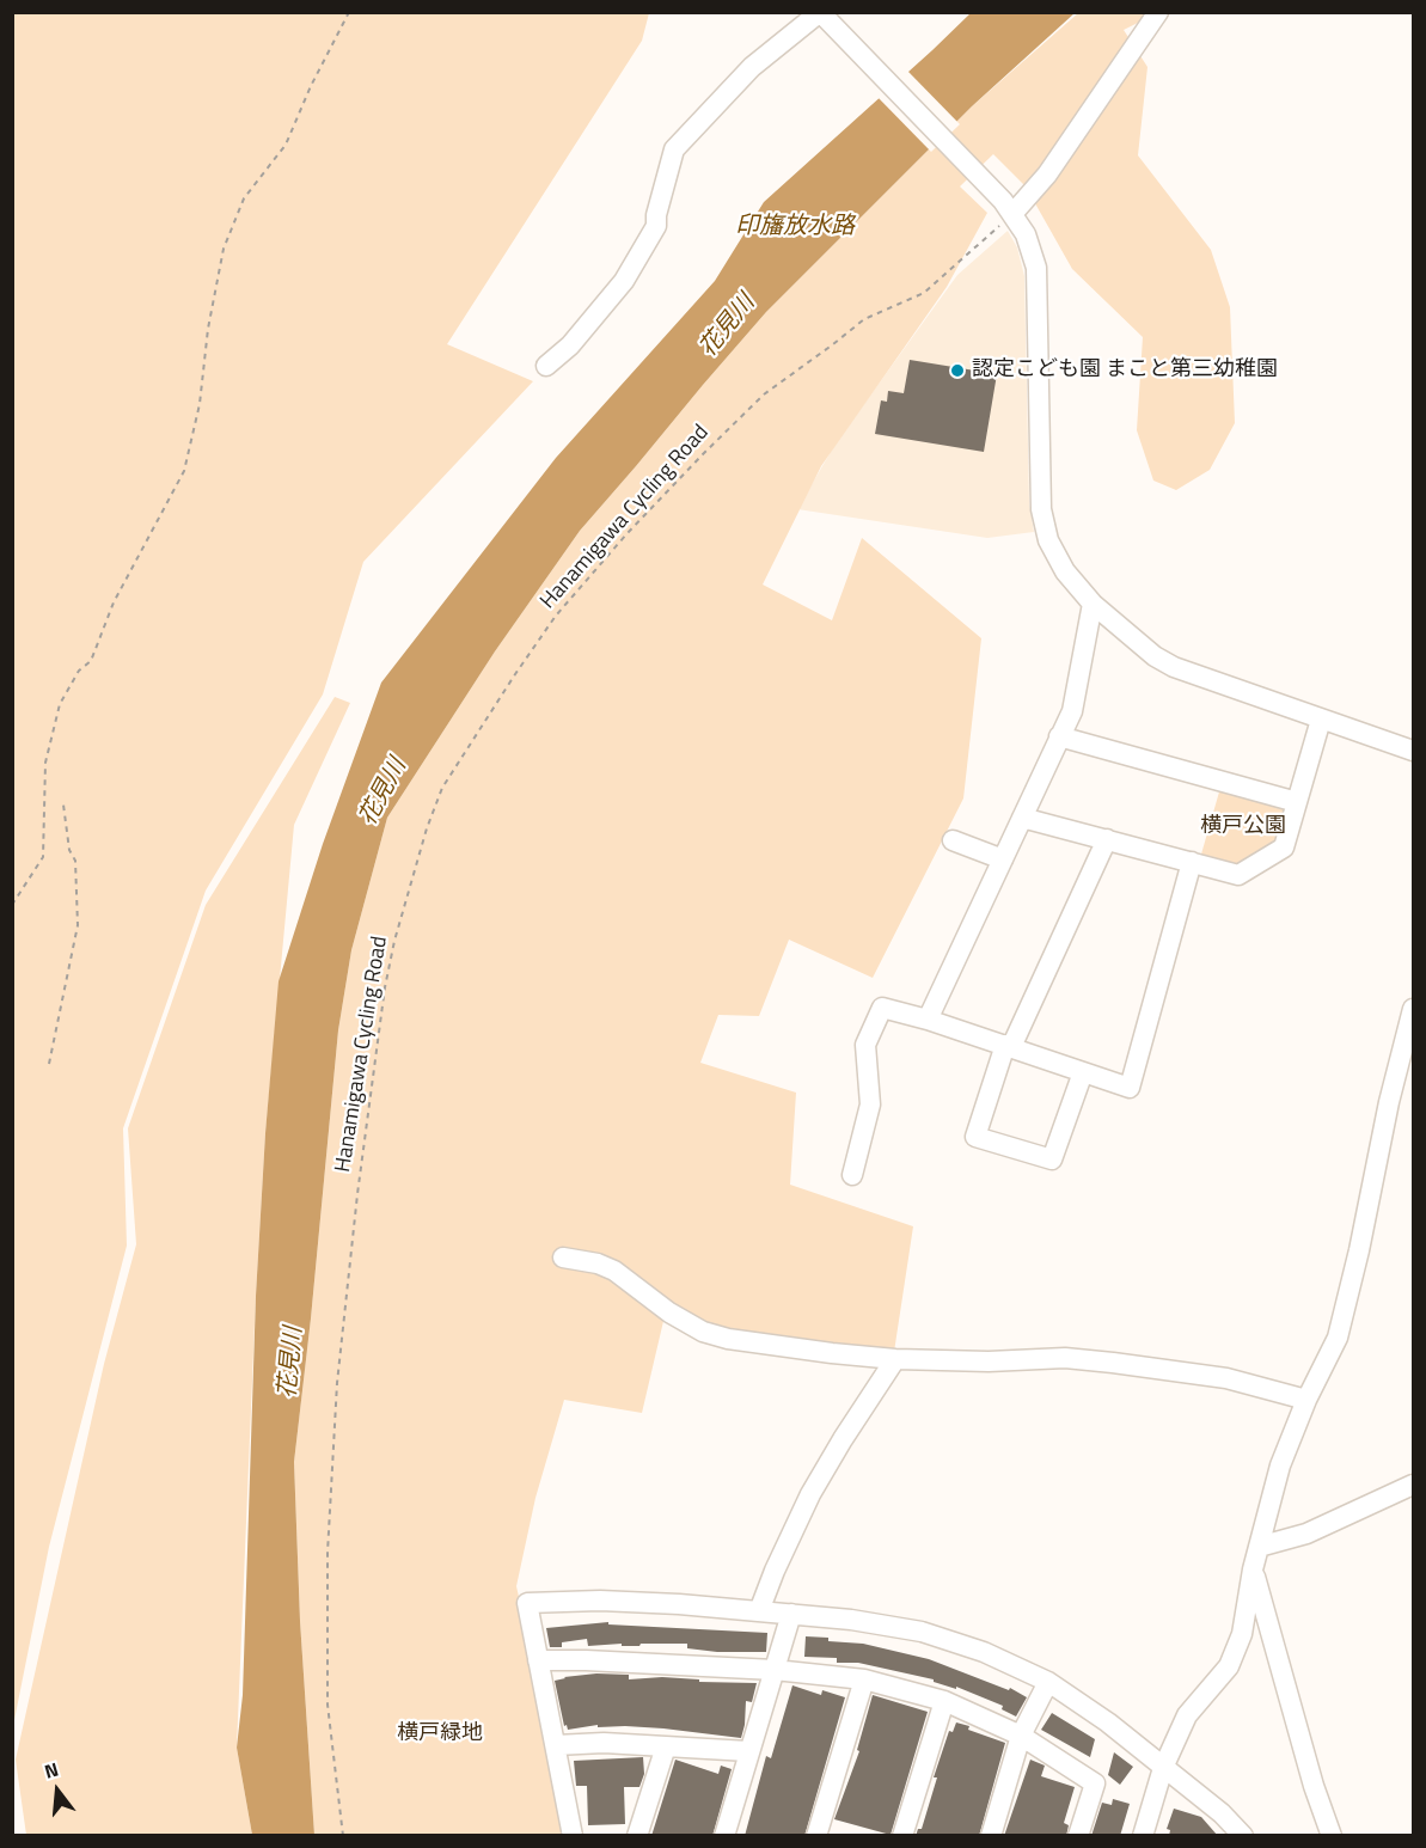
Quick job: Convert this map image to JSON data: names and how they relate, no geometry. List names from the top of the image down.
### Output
{
  "streets": {
    "path": ["Hanamigawa Cycling Road"]
  },
  "water": ["印旛放水路", "花見川"],
  "parks": ["横戸公園", "横戸緑地"],
  "places": ["認定こども園 まこと第三幼稚園"],
  "north": "top"
}
